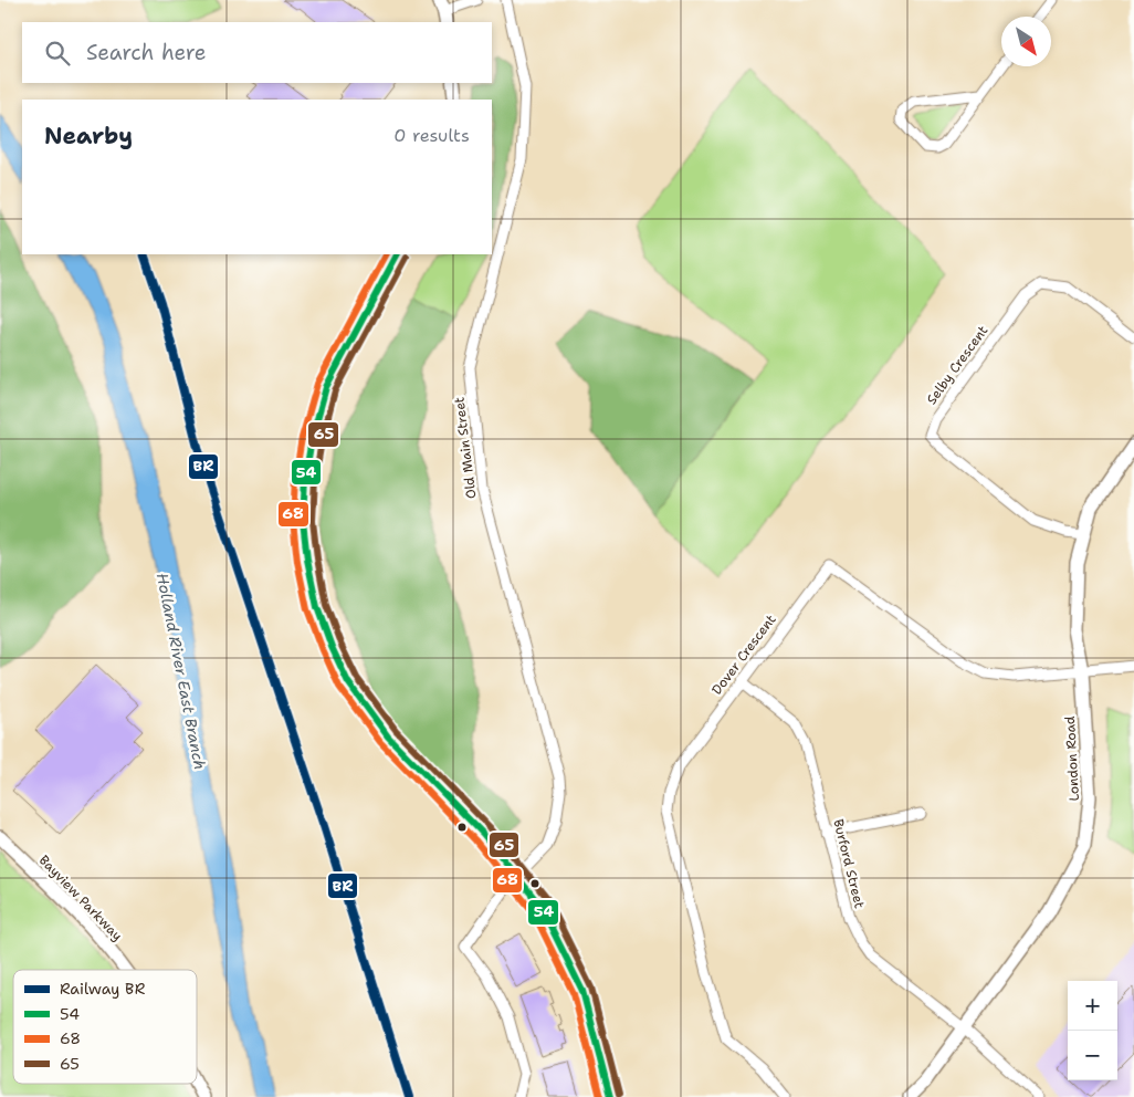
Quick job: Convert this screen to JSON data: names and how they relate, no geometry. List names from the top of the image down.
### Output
{
  "streets": {
    "street": [
      "Selby Crescent",
      "Old Main Street",
      "Dover Crescent",
      "London Road",
      "Burford Street",
      "Bayview Parkway"
    ]
  },
  "crossings": [
    ["Selby Crescent", "London Road"],
    ["Dover Crescent", "London Road"],
    ["Dover Crescent", "Burford Street"],
    ["London Road", "Burford Street"]
  ],
  "water": ["Holland River East Branch"],
  "lines": [
    "rail line BR",
    "transit line 54",
    "transit line 68",
    "transit line 65"
  ],
  "legend": [
    "Railway BR",
    "54",
    "68",
    "65"
  ],
  "north": "bottom right",
  "page": {
    "search": "Search here",
    "heading": ["Nearby", "0 results"],
    "map_buttons": ["+", "−"]
  }
}
